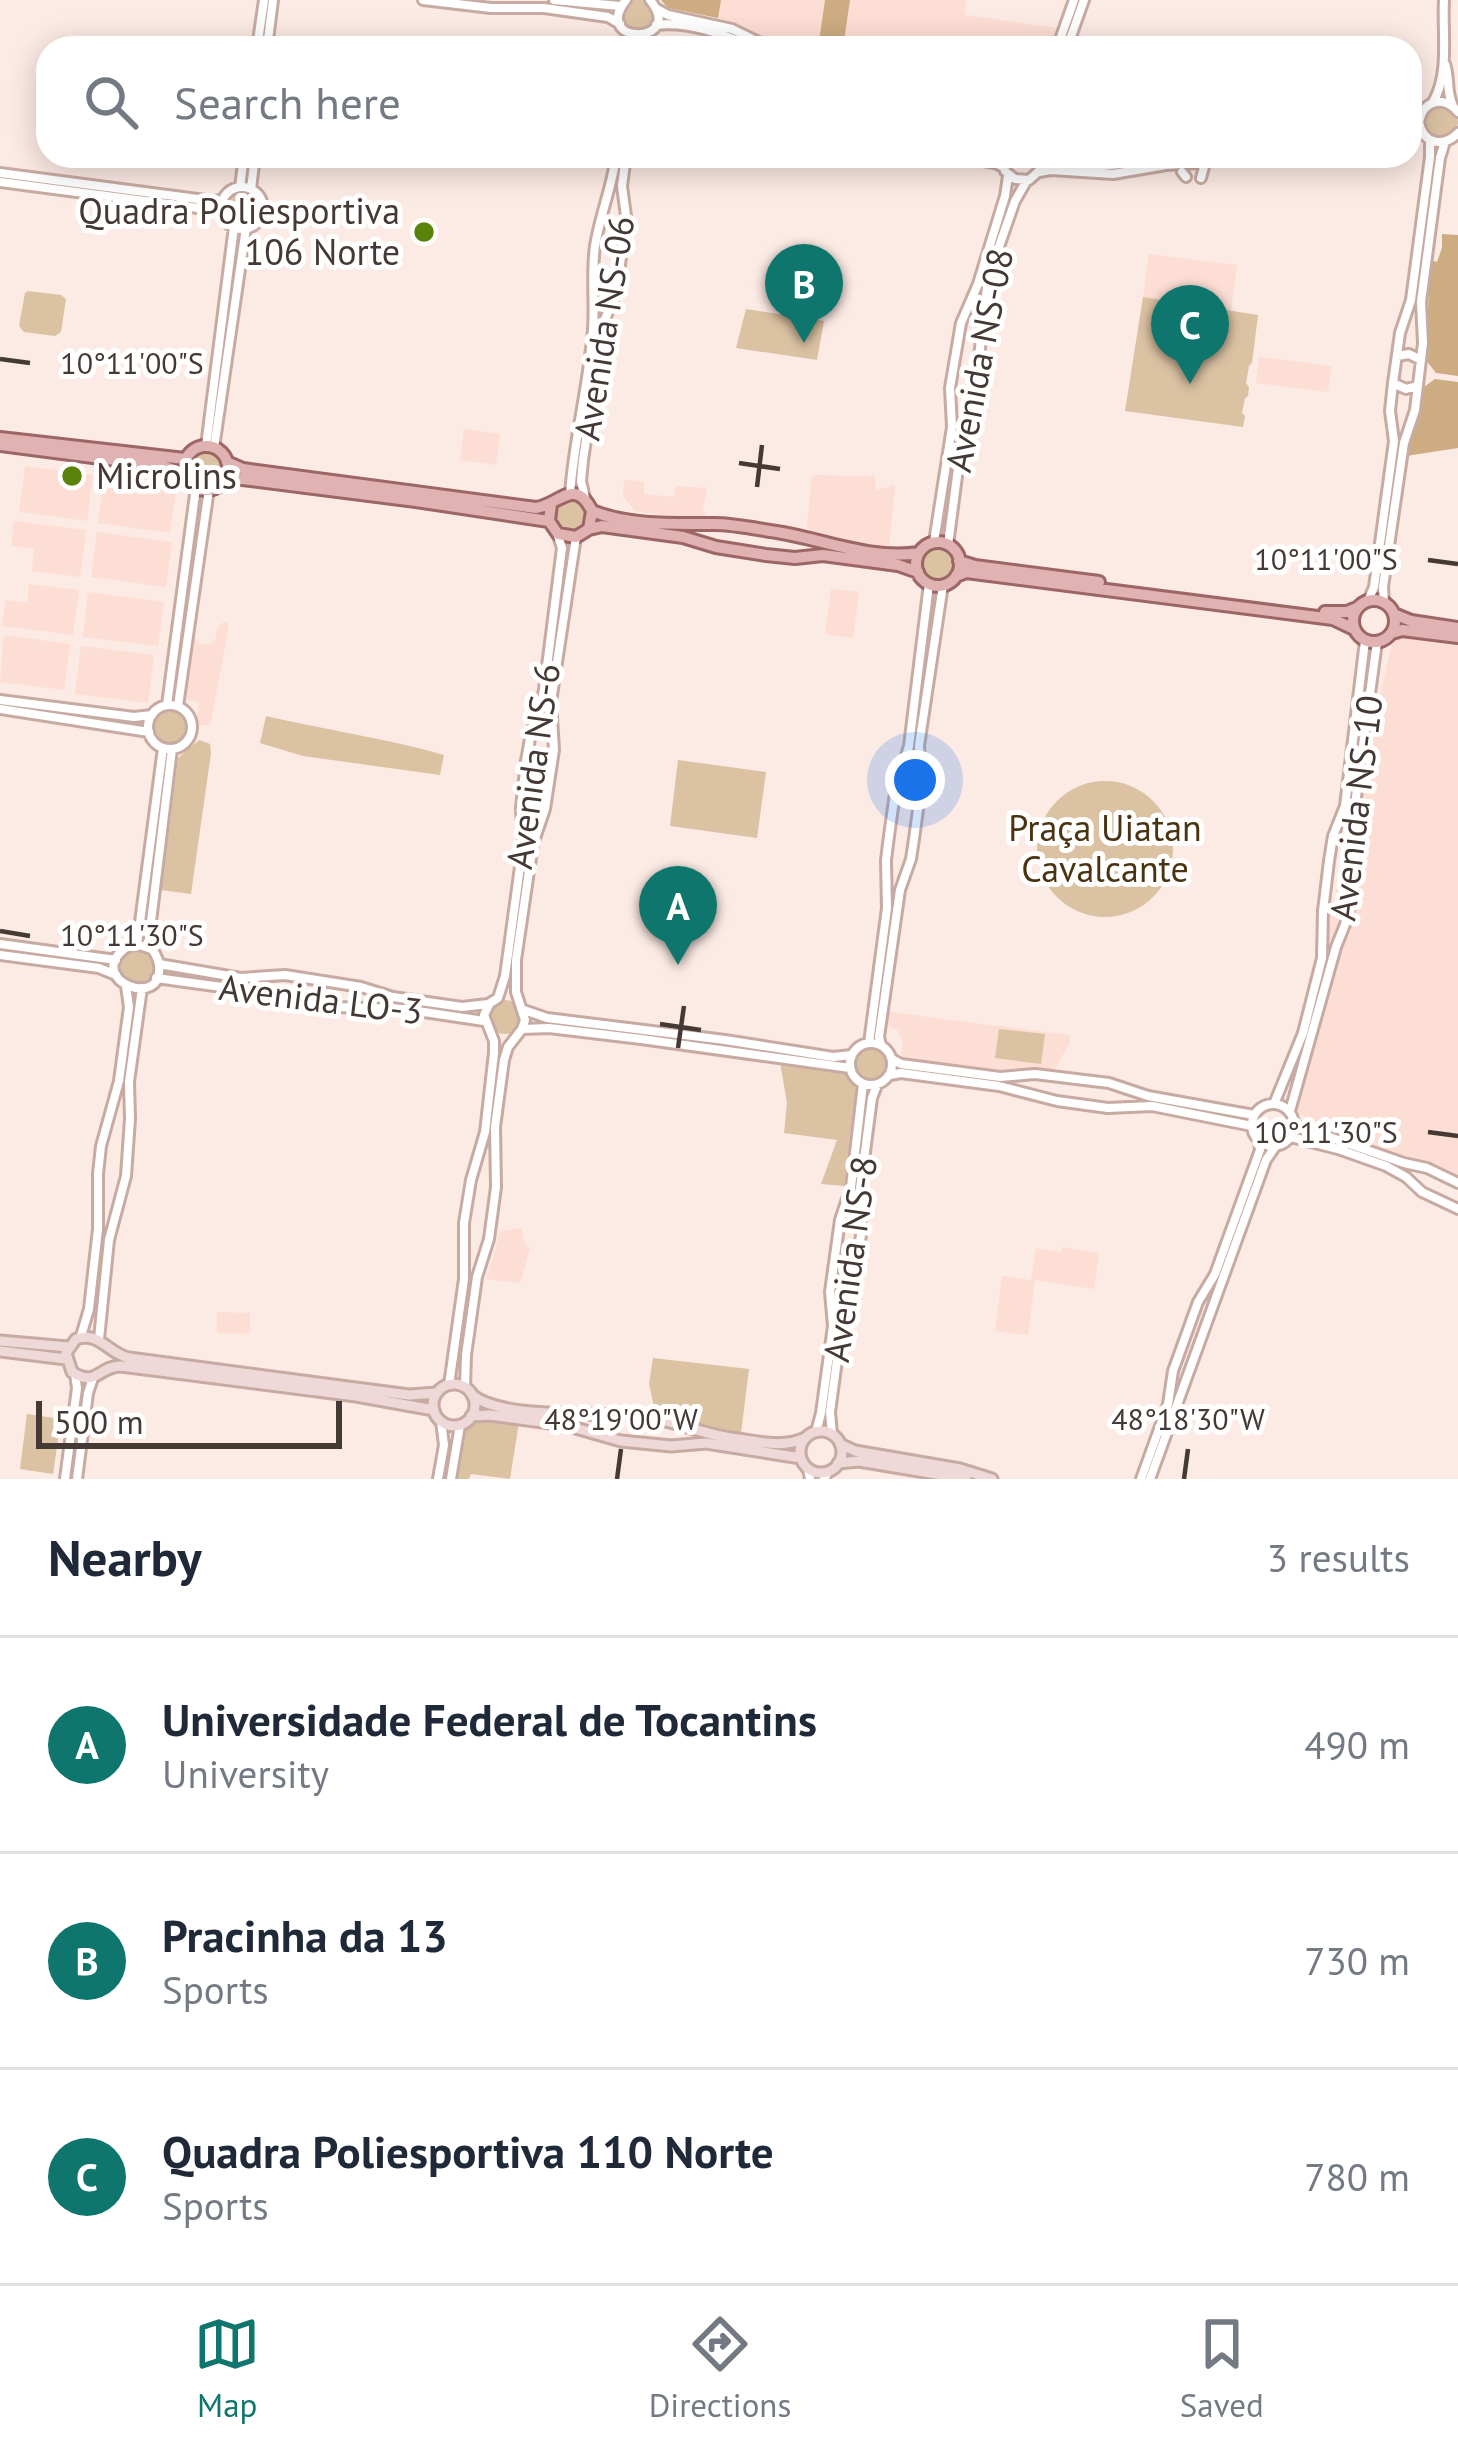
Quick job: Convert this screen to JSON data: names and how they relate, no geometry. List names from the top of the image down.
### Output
{
  "streets": {
    "street": [
      "Avenida NS-06",
      "Avenida NS-08",
      "Avenida NS-6",
      "Avenida NS-10",
      "Avenida LO-3",
      "Avenida NS-8"
    ]
  },
  "crossings": [
    ["Avenida NS-06", "Avenida NS-6"],
    ["Avenida NS-6", "Avenida LO-3"]
  ],
  "parks": ["Praça Uiatan Cavalcante"],
  "places": ["Quadra Poliesportiva 106 Norte", "Microlins"],
  "scale_bar": "500 m",
  "page": {
    "search": "Search here",
    "pins": ["B", "C", "A"],
    "scale": "500 m",
    "heading": ["Nearby", "3 results"],
    "list": [
      {
        "mark": "A",
        "name": "Universidade Federal de Tocantins",
        "note": "University",
        "value": "490 m"
      },
      {
        "mark": "B",
        "name": "Pracinha da 13",
        "note": "Sports",
        "value": "730 m"
      },
      {
        "mark": "C",
        "name": "Quadra Poliesportiva 110 Norte",
        "note": "Sports",
        "value": "780 m"
      }
    ],
    "nav": ["Map", "Directions", "Saved"]
  },
  "coordinates": [
    "10°11'00\"S",
    "10°11'30\"S",
    "48°19'00\"W",
    "48°18'30\"W"
  ]
}
